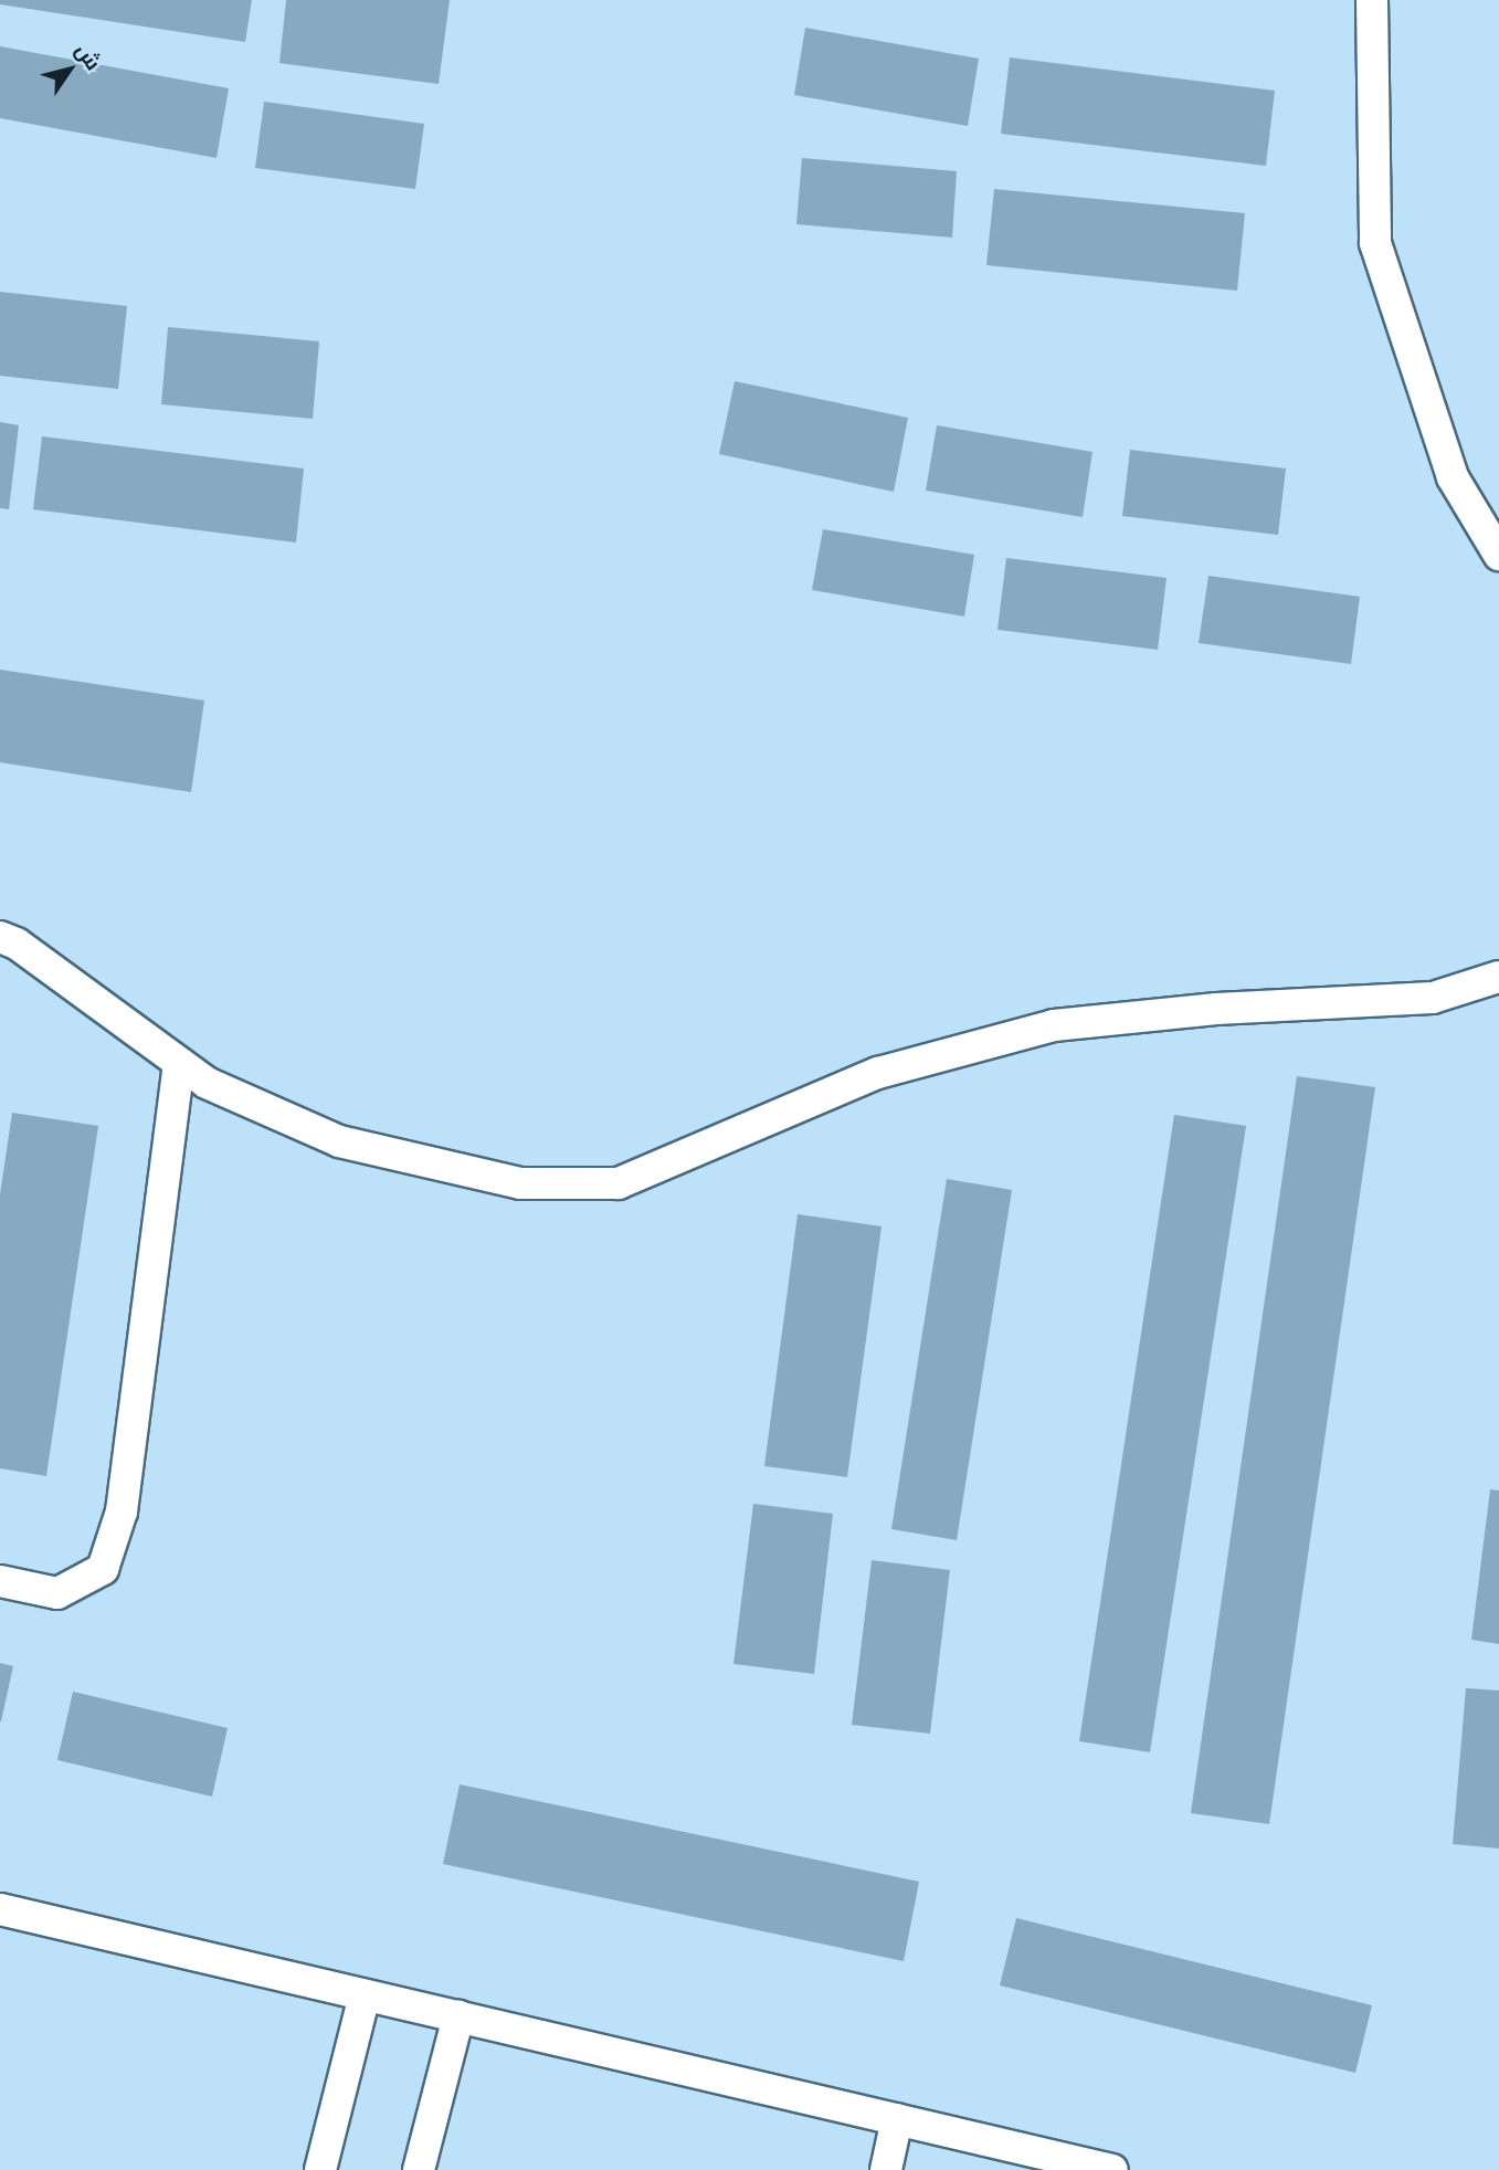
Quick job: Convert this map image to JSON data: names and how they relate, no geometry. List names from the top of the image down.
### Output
{
  "north": "top right"
}
